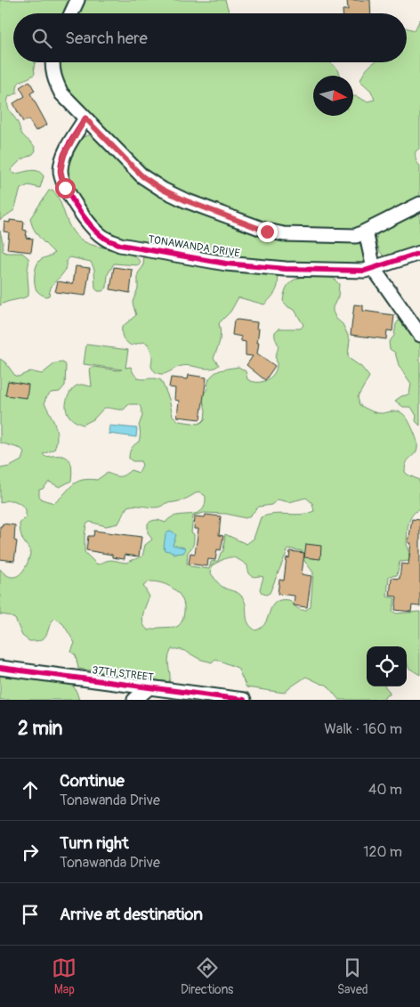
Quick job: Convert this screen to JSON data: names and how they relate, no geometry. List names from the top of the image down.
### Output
{
  "streets": {
    "street": ["TONAWANDA DRIVE", "37TH STREET"]
  },
  "north": "right",
  "page": {
    "search": "Search here",
    "heading": ["2 min", "Walk · 160 m"],
    "list": [
      ["Continue", "Tonawanda Drive", "40 m"],
      ["Turn right", "Tonawanda Drive", "120 m"],
      "Arrive at destination"
    ],
    "nav": ["Map", "Directions", "Saved"]
  }
}
